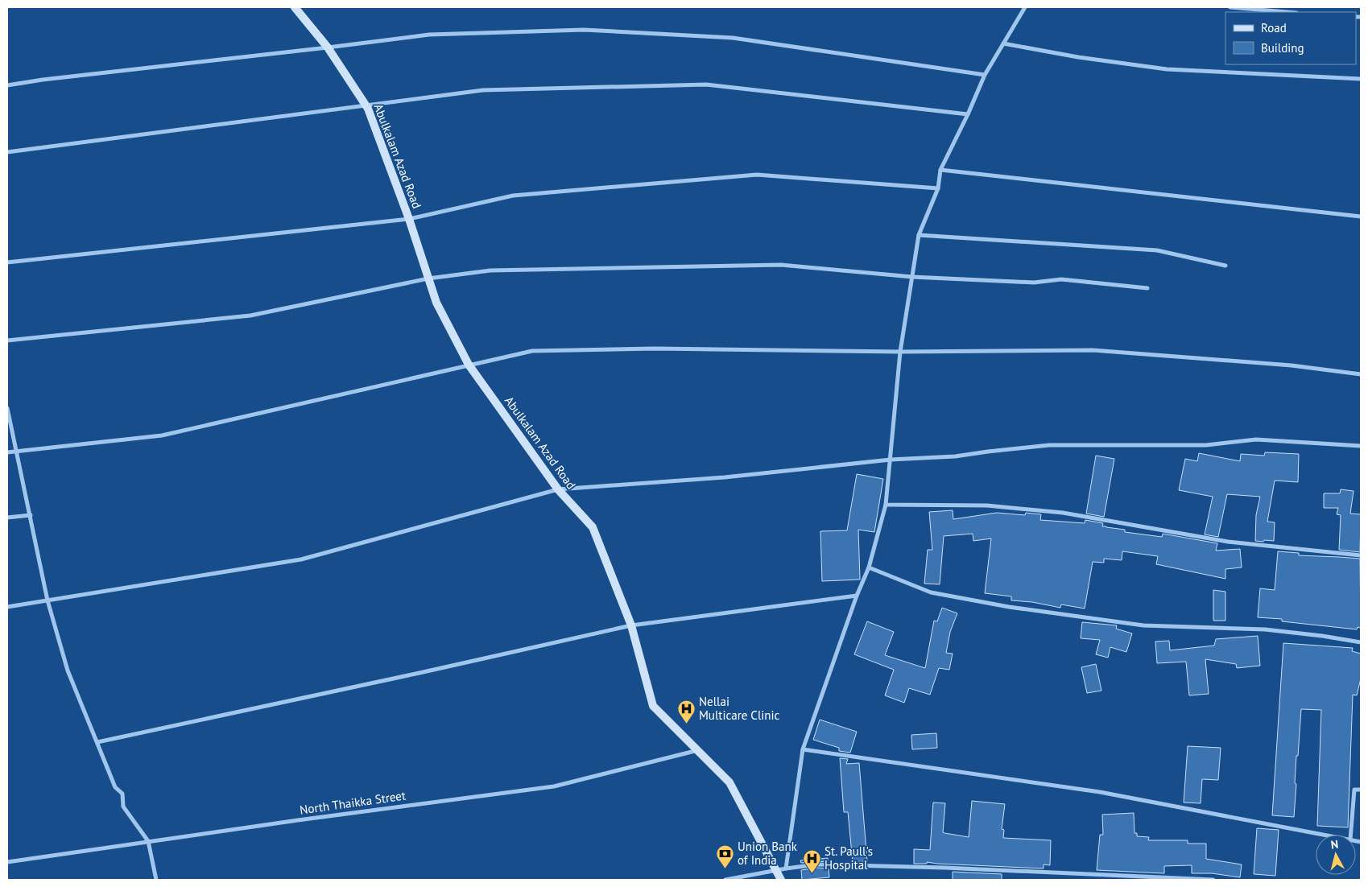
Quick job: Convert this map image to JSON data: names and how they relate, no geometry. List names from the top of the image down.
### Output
{
  "streets": {
    "main road": ["Abulkalam Azad Road"],
    "street": ["North Thaikka Street"]
  },
  "crossings": [
    ["Abulkalam Azad Road", "North Thaikka Street"]
  ],
  "places": {
    "hospital": ["Nellai Multicare Clinic", "St. Paull's Hospital"],
    "bank": ["Union Bank of India"]
  },
  "legend": ["Road", "Building"],
  "north": "top"
}
